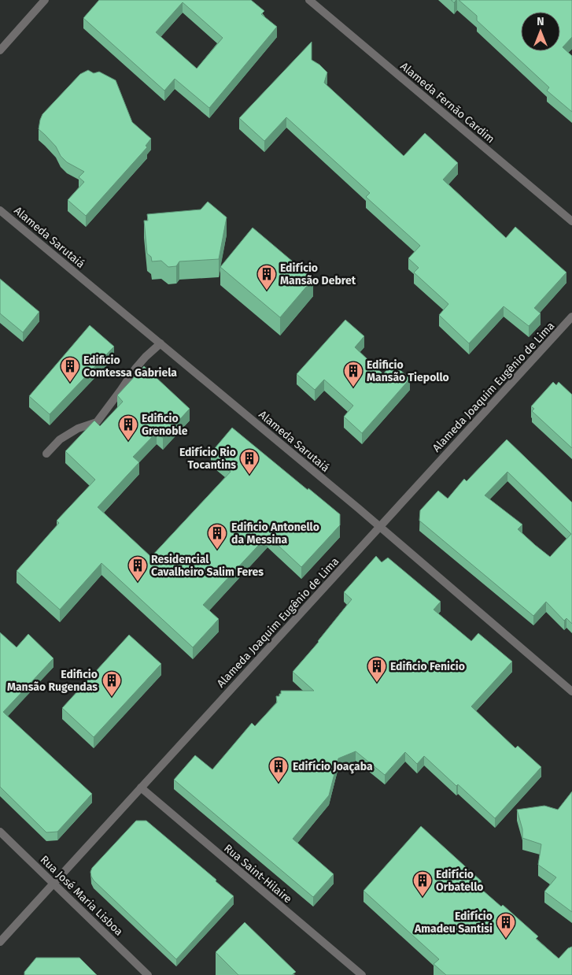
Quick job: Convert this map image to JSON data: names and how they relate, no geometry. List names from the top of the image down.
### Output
{
  "streets": {
    "street": [
      "Alameda Fernão Cardim",
      "Alameda Sarutaiá",
      "Alameda Joaquim Eugênio de Lima",
      "Rua Saint-Hilaire",
      "Rua José Maria Lisboa"
    ]
  },
  "crossings": [
    ["Alameda Sarutaiá", "Alameda Joaquim Eugênio de Lima"],
    ["Alameda Joaquim Eugênio de Lima", "Rua Saint-Hilaire"],
    ["Alameda Joaquim Eugênio de Lima", "Rua José Maria Lisboa"]
  ],
  "places": {
    "building": [
      "Edifício Mansão Debret",
      "Edificio Comtessa Gabriela",
      "Edificio Mansão Tiepollo",
      "Edificio Grenoble",
      "Edifício Rio Tocantins",
      "Edificio Antonello da Messina",
      "Residencial Cavalheiro Salim Feres",
      "Edificio Fenicio",
      "Edificio Mansão Rugendas",
      "Edifício Joaçaba",
      "Edifício Orbatello",
      "Edifício Amadeu Santisi"
    ]
  },
  "north": "top"
}
